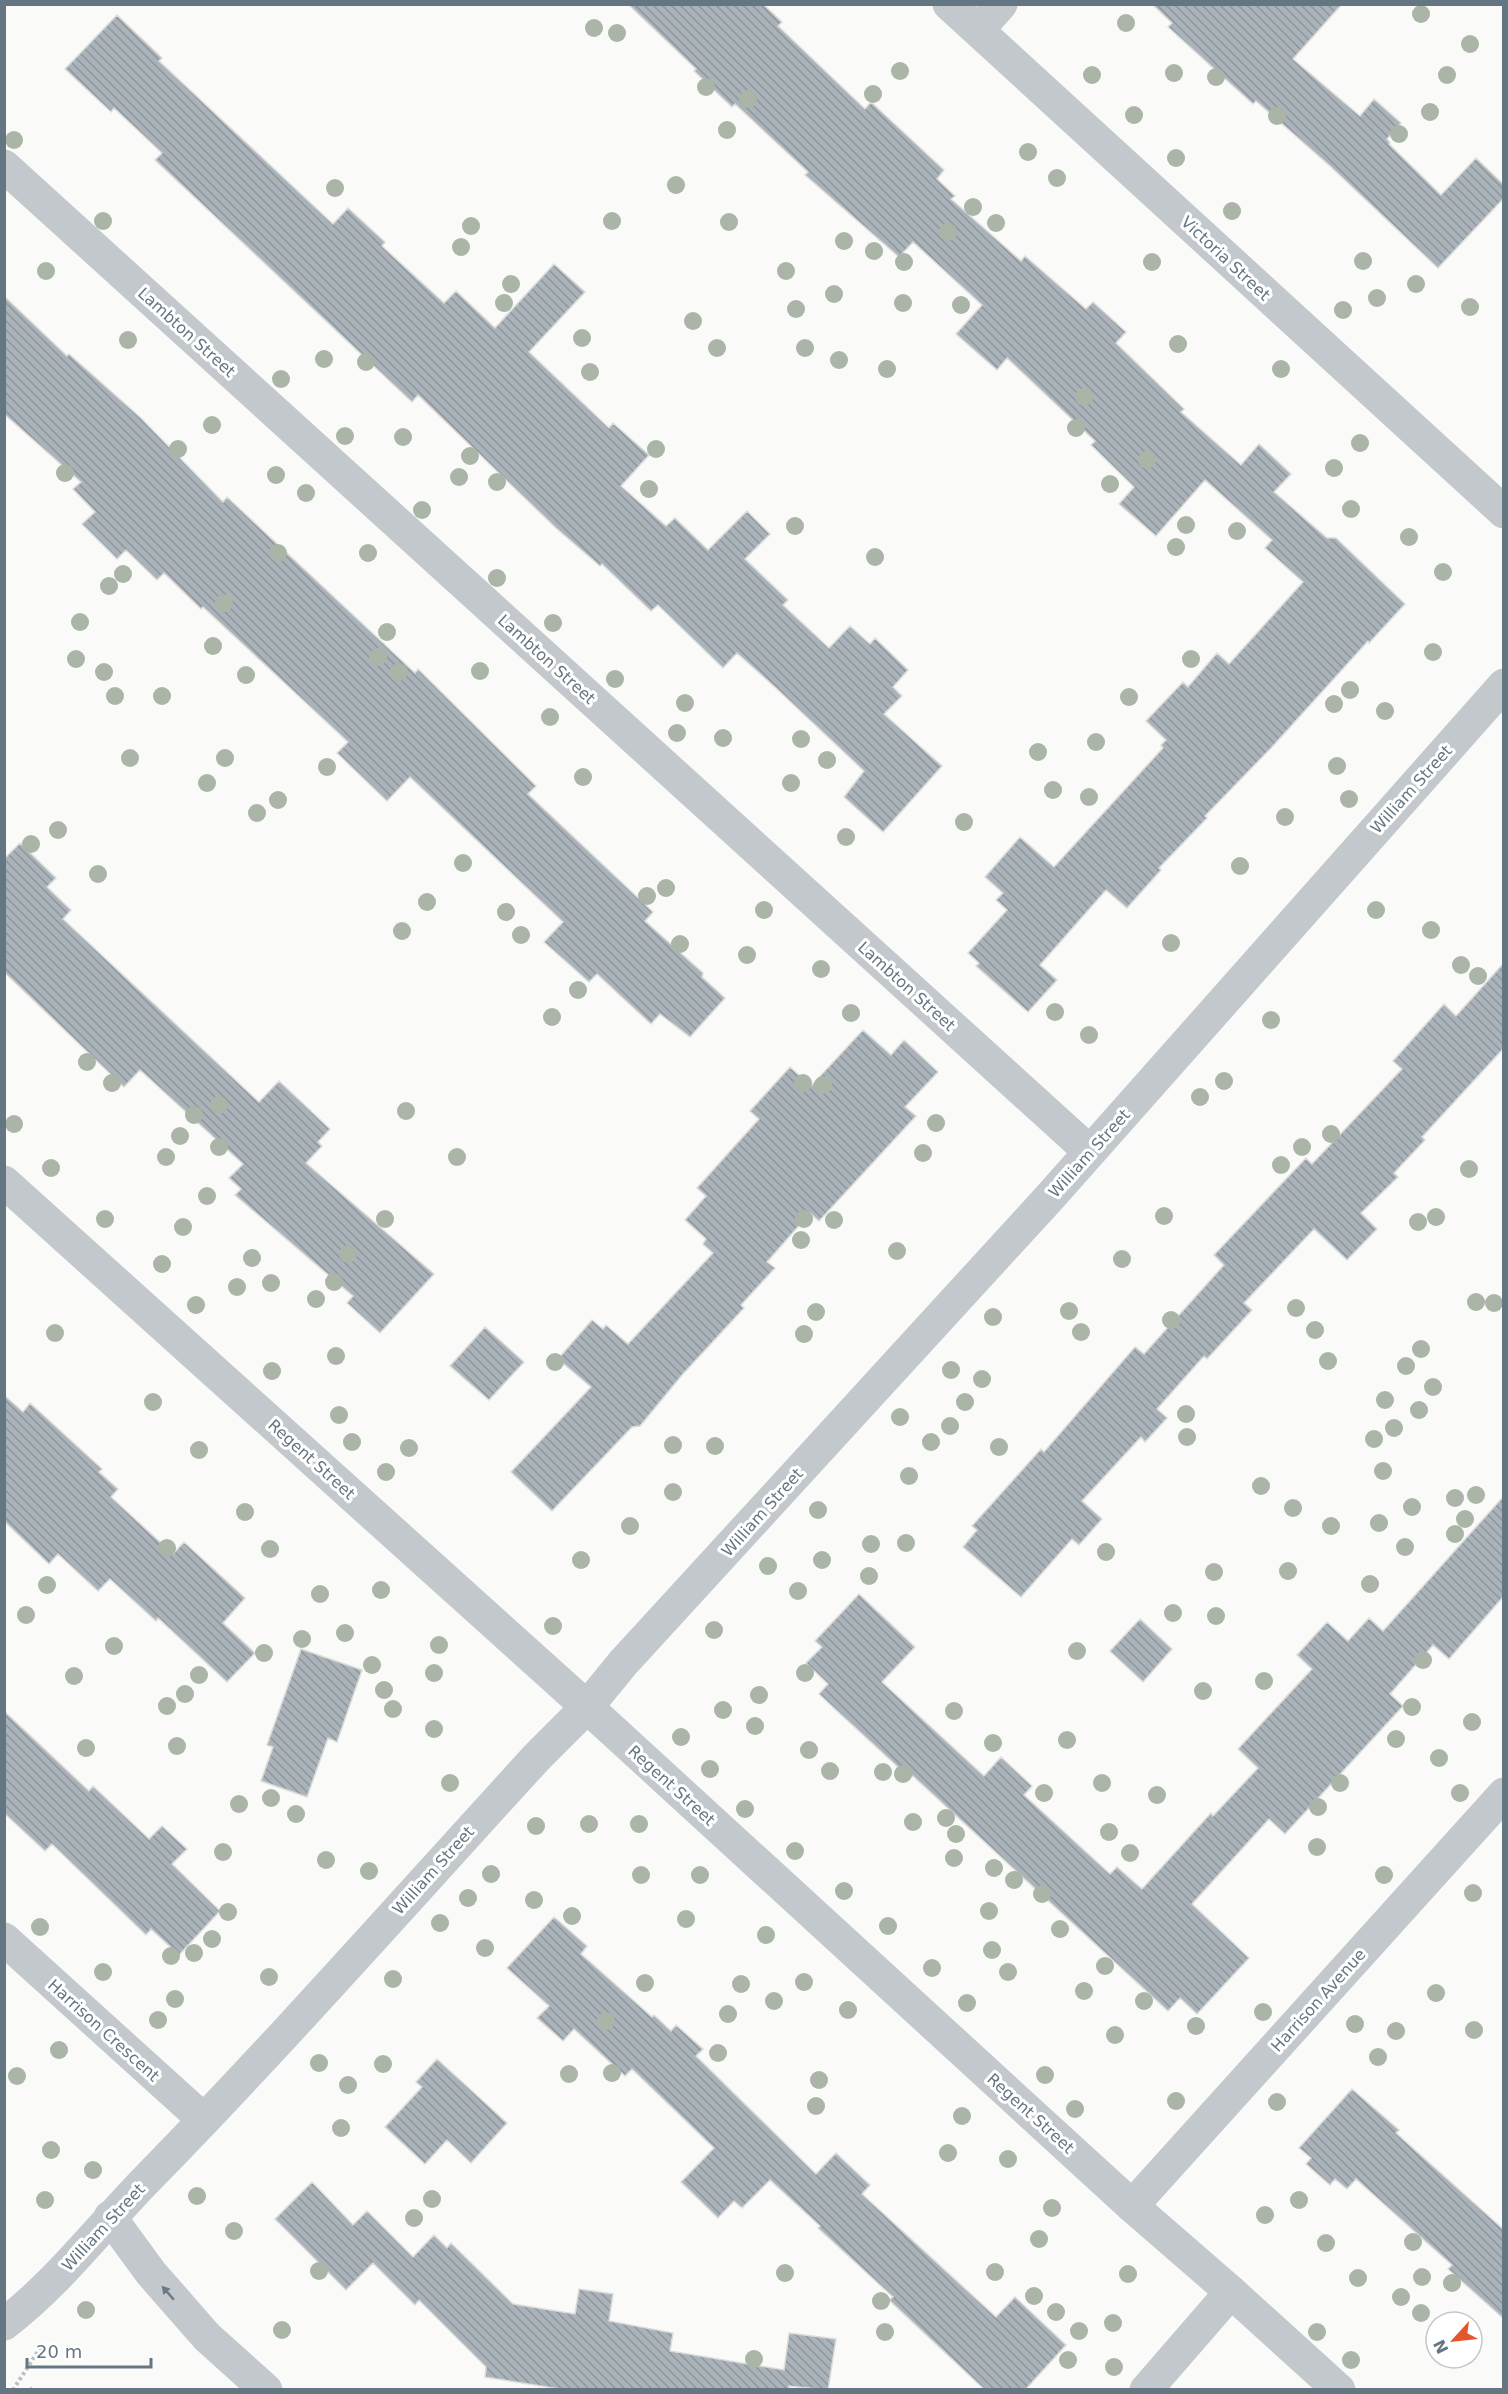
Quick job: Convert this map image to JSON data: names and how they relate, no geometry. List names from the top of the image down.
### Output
{
  "streets": {
    "street": [
      "Victoria Street",
      "Lambton Street",
      "William Street",
      "Regent Street",
      "Harrison Avenue",
      "Harrison Crescent"
    ]
  },
  "crossings": [
    ["Lambton Street", "William Street"],
    ["William Street", "Regent Street"],
    ["William Street", "Harrison Crescent"],
    ["Regent Street", "Harrison Avenue"]
  ],
  "scale_bar": "20 m",
  "north": "bottom left"
}
